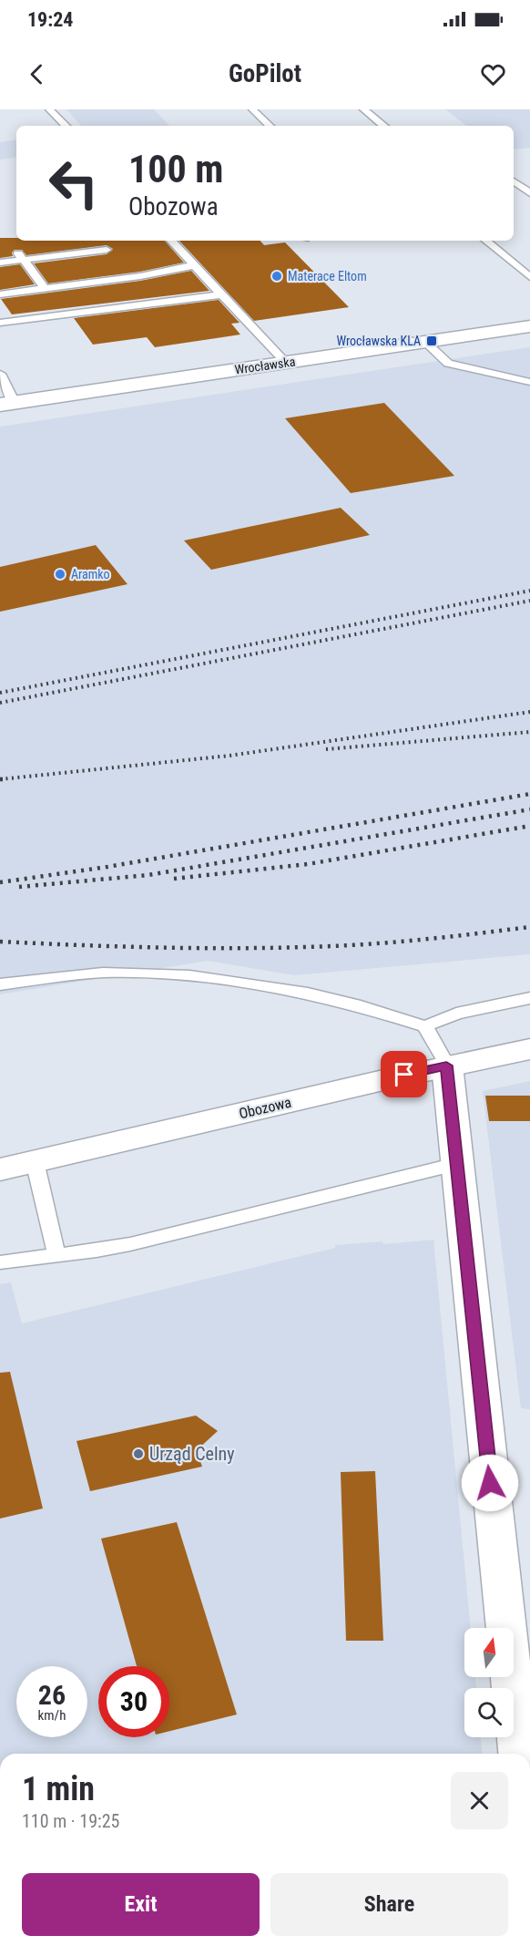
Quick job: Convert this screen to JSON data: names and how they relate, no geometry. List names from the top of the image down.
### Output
{
  "streets": {
    "street": ["Wrocławska", "Obozowa"]
  },
  "places": {
    "other": ["Materace Eltom", "Aramko", "Urząd Celny"],
    "transit": ["Wrocławska KLA"]
  },
  "north": "top",
  "page": {
    "status": "19:24",
    "header": "GoPilot",
    "turn": ["100 m", "Obozowa"],
    "speed": "26 km/h",
    "limit": "30",
    "heading": ["1 min", "110 m · 19:25"],
    "buttons": ["Exit", "Share"]
  }
}
